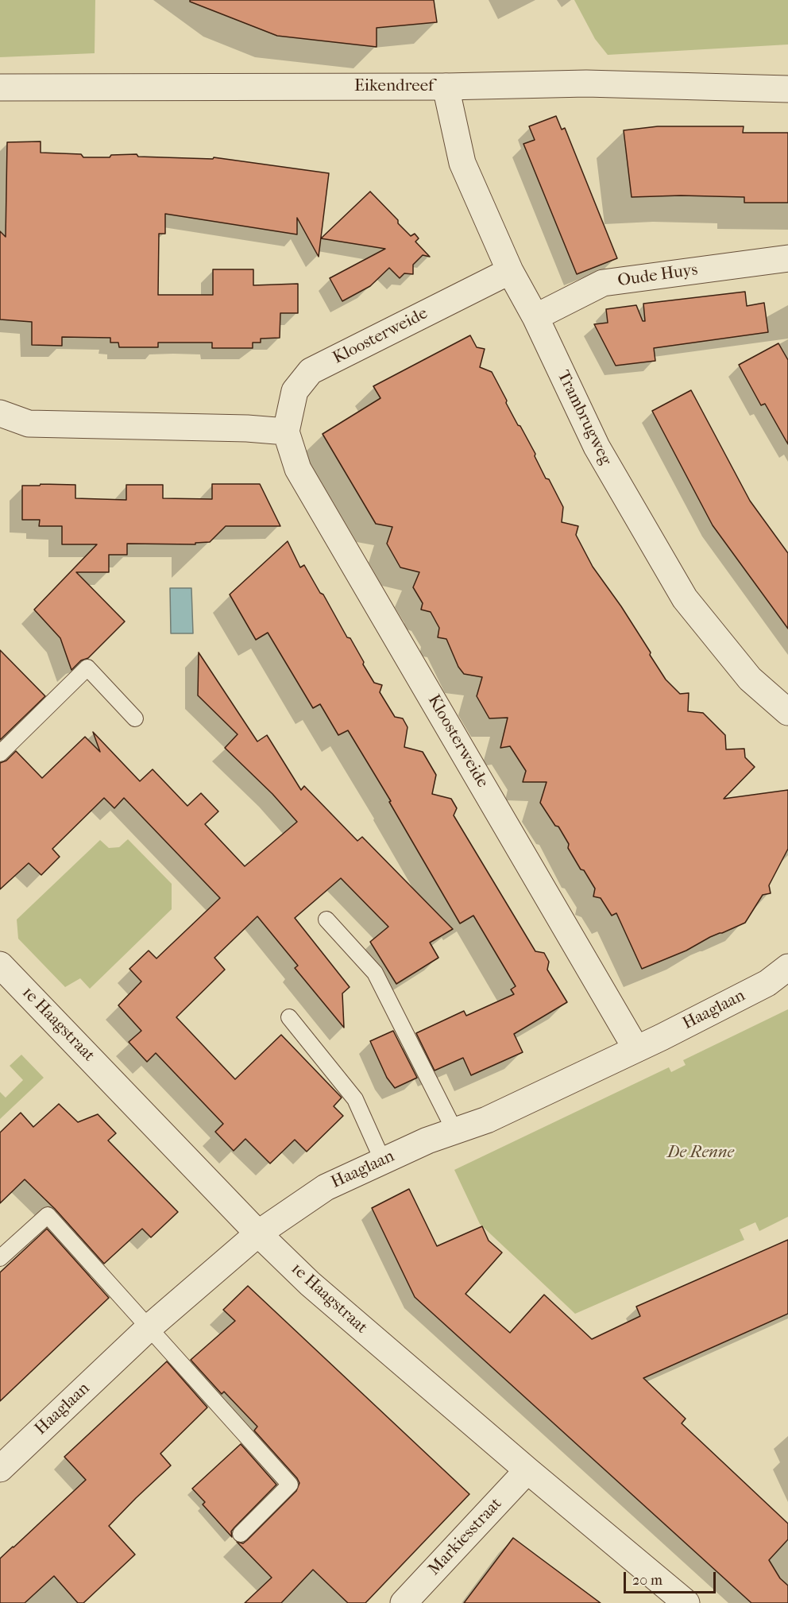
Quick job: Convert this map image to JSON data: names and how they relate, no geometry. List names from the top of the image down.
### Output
{
  "streets": {
    "street": [
      "Eikendreef",
      "Oude Huys",
      "Kloosterweide",
      "Trambrugweg",
      "Haaglaan",
      "1e Haagstraat",
      "Markiesstraat"
    ]
  },
  "crossings": [
    ["Eikendreef", "Trambrugweg"],
    ["Oude Huys", "Trambrugweg"],
    ["Kloosterweide", "Trambrugweg"],
    ["Kloosterweide", "Haaglaan"],
    ["Haaglaan", "1e Haagstraat"],
    ["1e Haagstraat", "Markiesstraat"]
  ],
  "parks": ["De Renne"],
  "scale_bar": "20 m"
}
